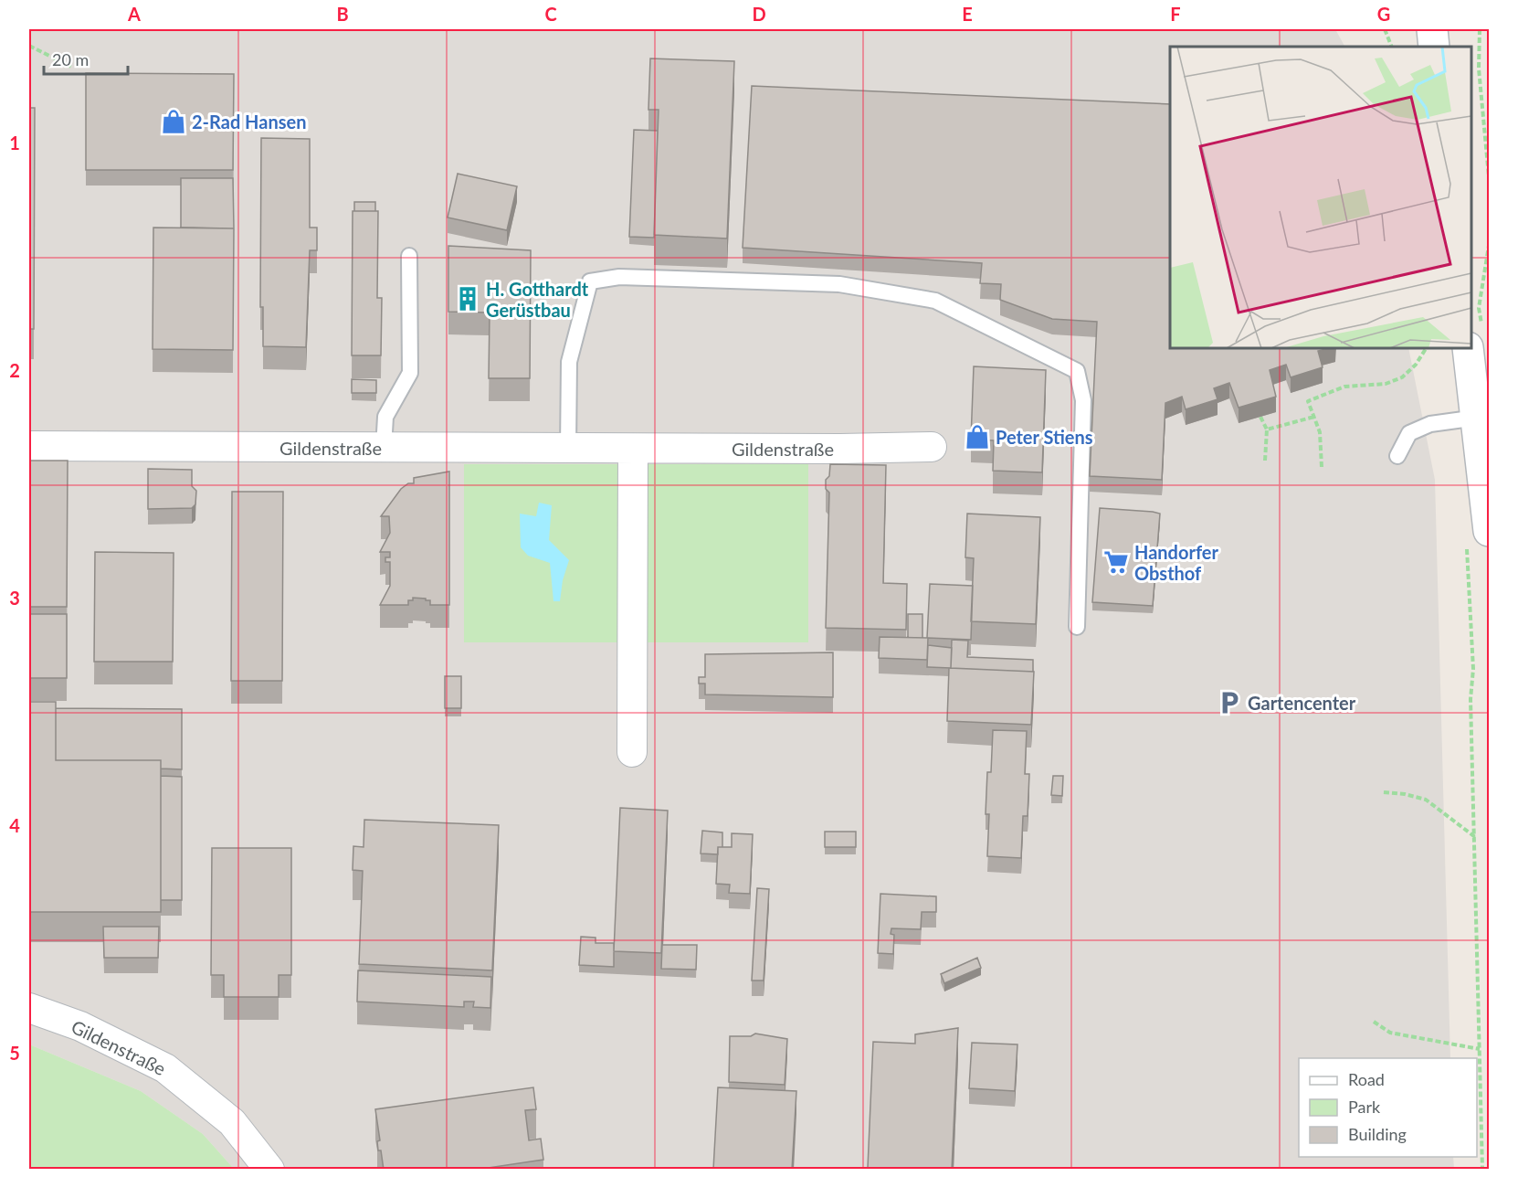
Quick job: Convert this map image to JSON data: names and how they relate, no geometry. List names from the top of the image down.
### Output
{
  "streets": {
    "street": ["Gildenstraße"]
  },
  "places": {
    "shop": ["2-Rad Hansen", "Peter Stiens"],
    "building": ["H. Gotthardt Gerüstbau"],
    "supermarket": ["Handorfer Obsthof"],
    "parking": ["Gartencenter"]
  },
  "legend": ["Road", "Park", "Building"],
  "scale_bar": "20 m",
  "grid": {
    "columns": [
      "A",
      "B",
      "C",
      "D",
      "E",
      "F",
      "G"
    ],
    "rows": [
      "1",
      "2",
      "3",
      "4",
      "5"
    ]
  }
}
